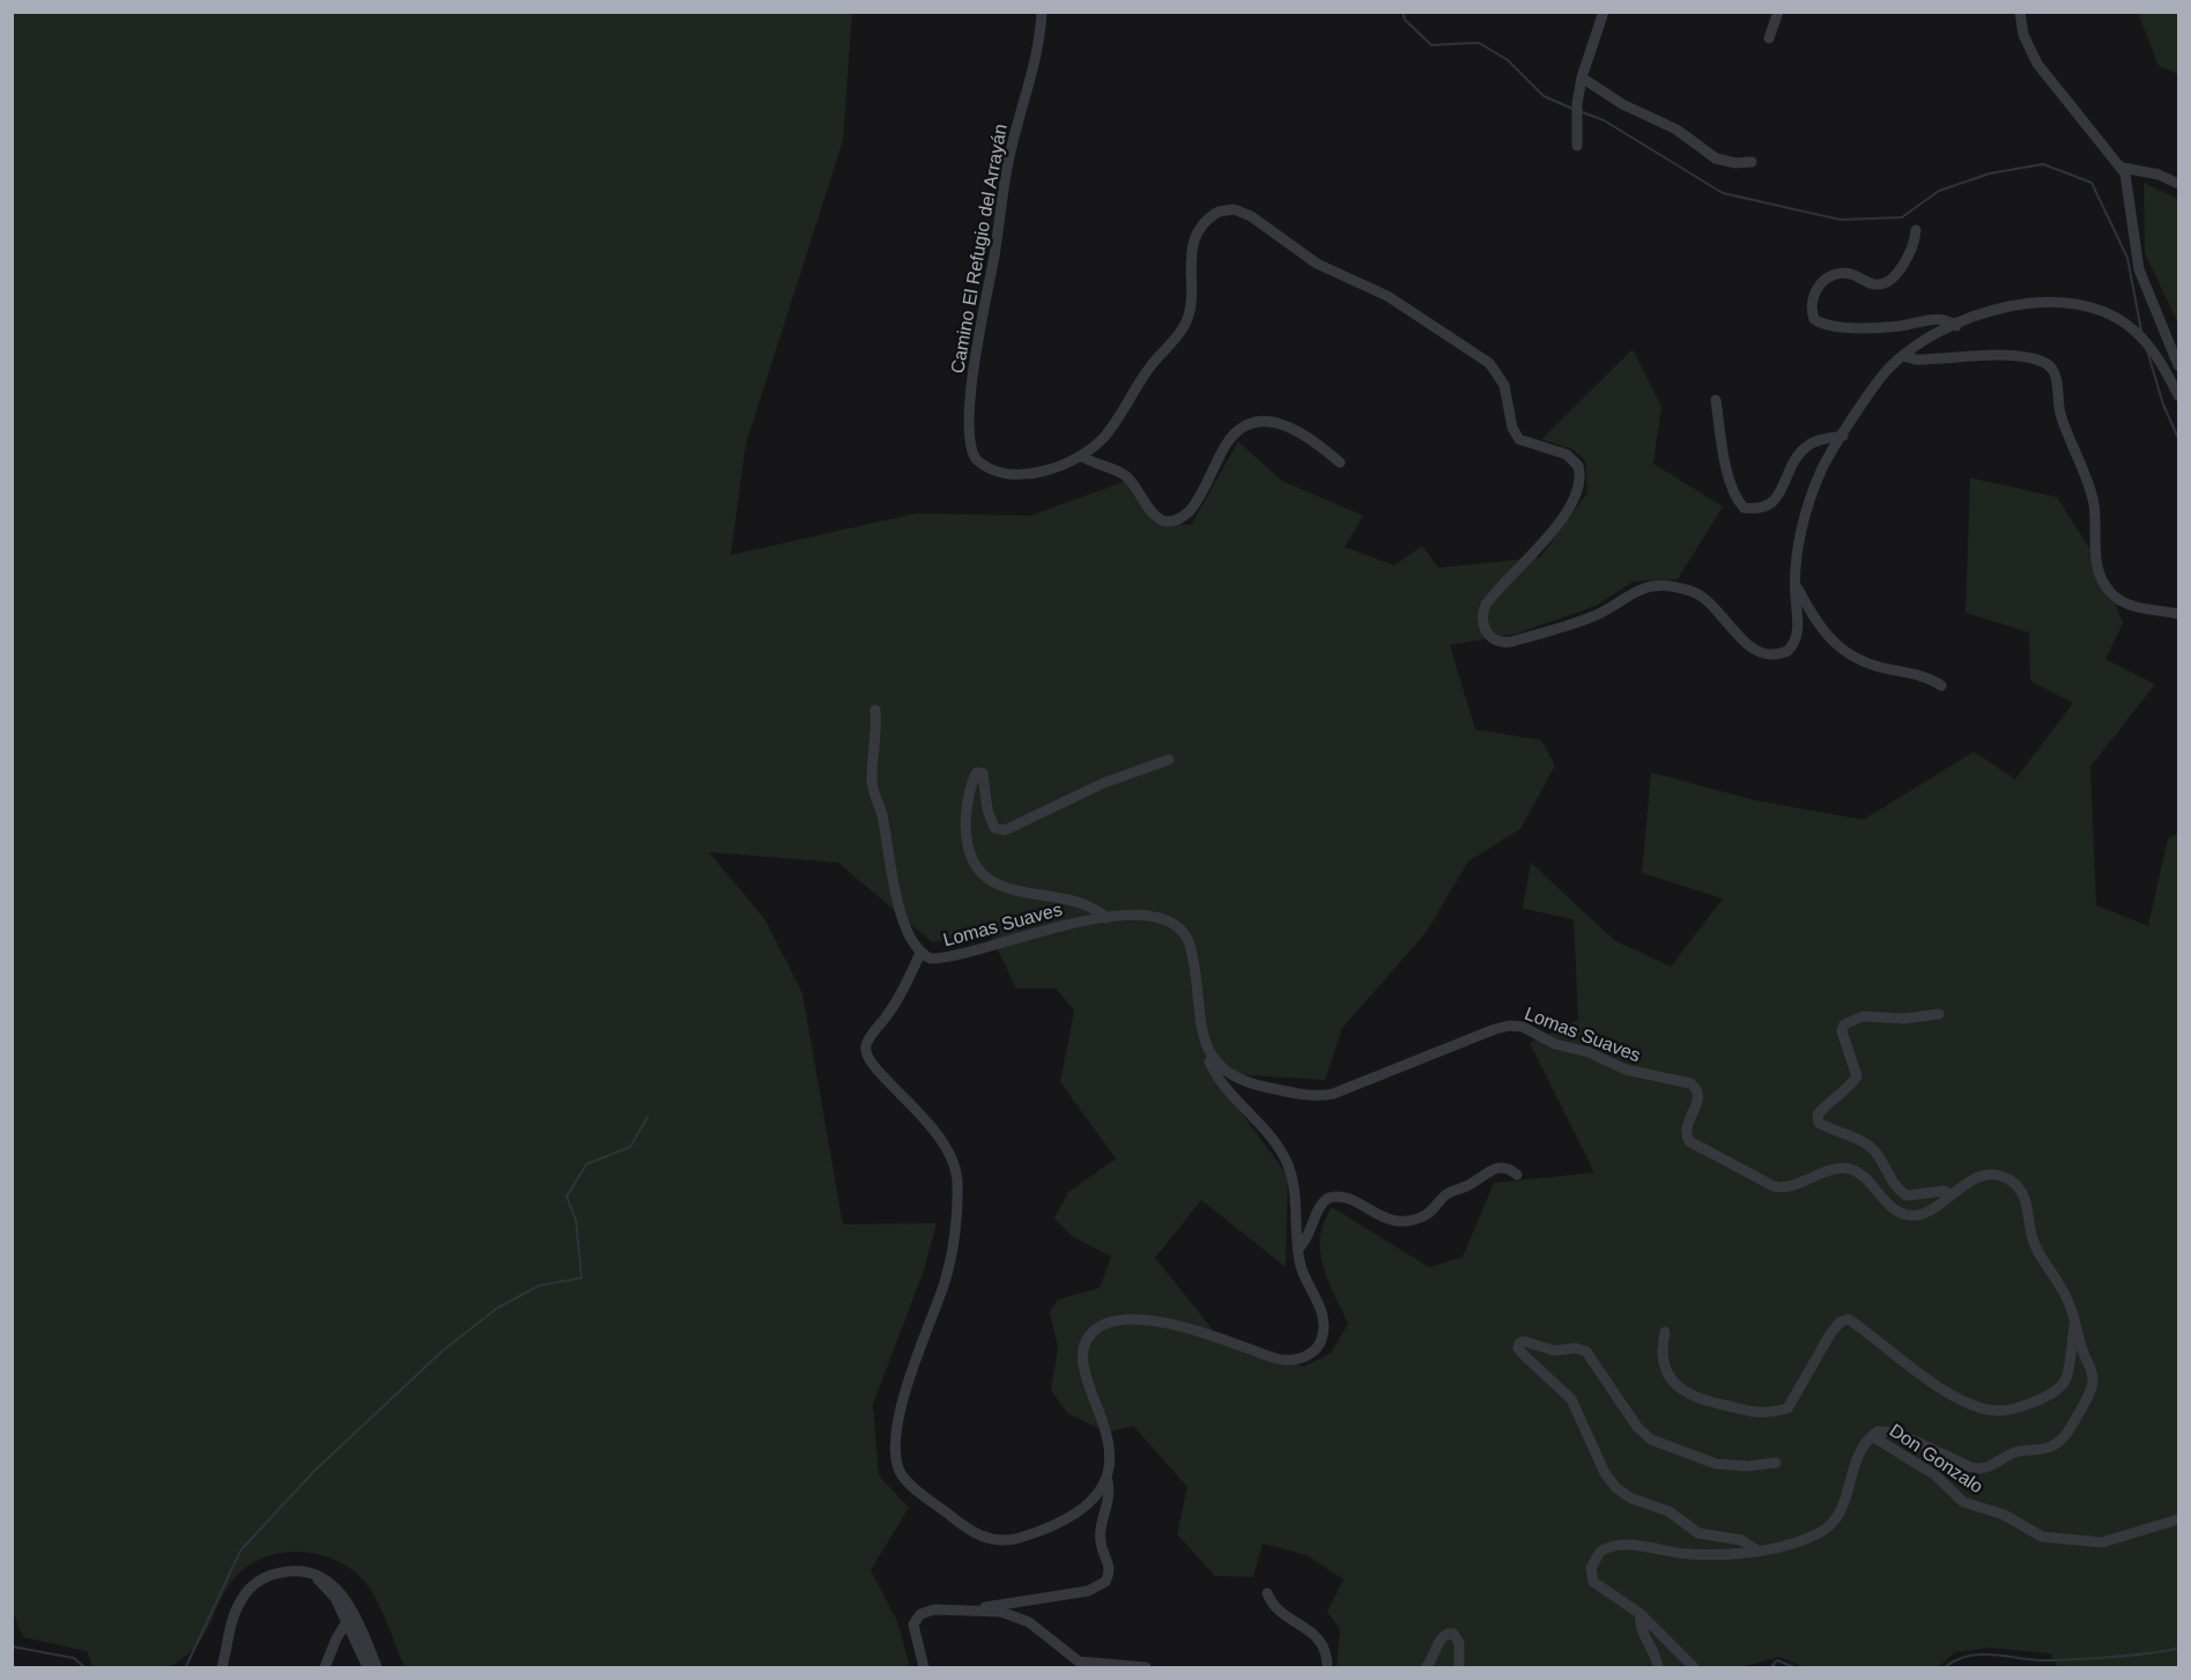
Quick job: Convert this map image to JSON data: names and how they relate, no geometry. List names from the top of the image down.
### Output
{
  "streets": {
    "street": ["Camino El Refugio del Arrayán", "Lomas Suaves", "Don Gonzalo"]
  },
  "crossings": [
    ["Lomas Suaves", "Don Gonzalo"]
  ]
}
